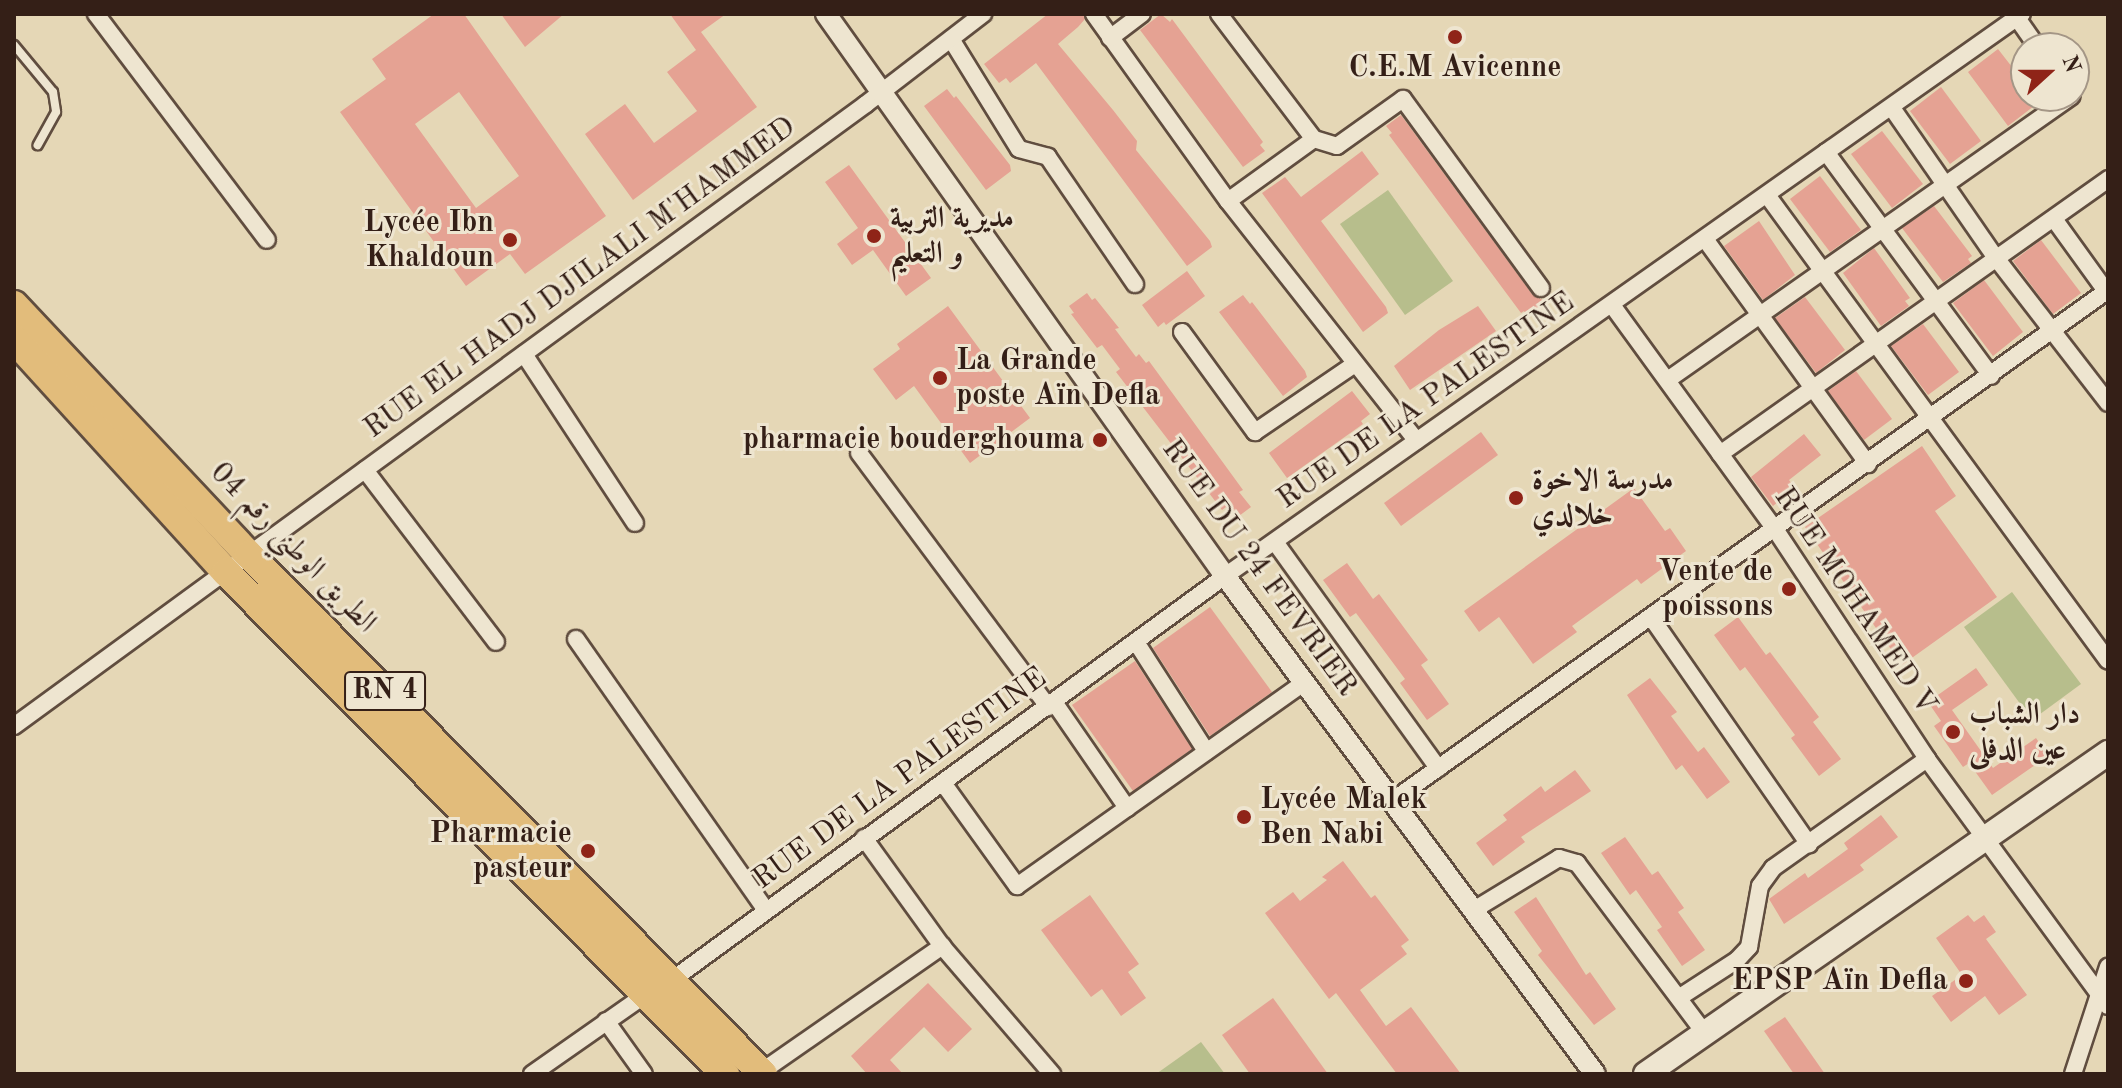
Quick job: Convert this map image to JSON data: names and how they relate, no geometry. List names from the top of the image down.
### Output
{
  "streets": {
    "highway": ["الطريق الوطني رقم 04", "RN 4"],
    "street": [
      "RUE EL HADJ DJILALI M'HAMMED",
      "RUE DE LA PALESTINE",
      "RUE DU 24 FEVRIER",
      "RUE MOHAMED V"
    ]
  },
  "crossings": [
    ["RUE EL HADJ DJILALI M'HAMMED", "الطريق الوطني رقم 04"],
    ["RUE EL HADJ DJILALI M'HAMMED", "RUE DU 24 FEVRIER"],
    ["RUE DE LA PALESTINE", "الطريق الوطني رقم 04"],
    ["RUE DE LA PALESTINE", "RUE DU 24 FEVRIER"],
    ["RUE DE LA PALESTINE", "RUE MOHAMED V"]
  ],
  "places": [
    "C.E.M Avicenne",
    "مديرية التربية و التعليم",
    "Lycée Ibn Khaldoun",
    "La Grande poste Aïn Defla",
    "pharmacie bouderghouma",
    "مدرسة الاخوة خلالدي",
    "Vente de poissons",
    "دار الشباب عين الدفلى",
    "Lycée Malek Ben Nabi",
    "Pharmacie pasteur",
    "EPSP Aïn Defla"
  ],
  "north": "right"
}
